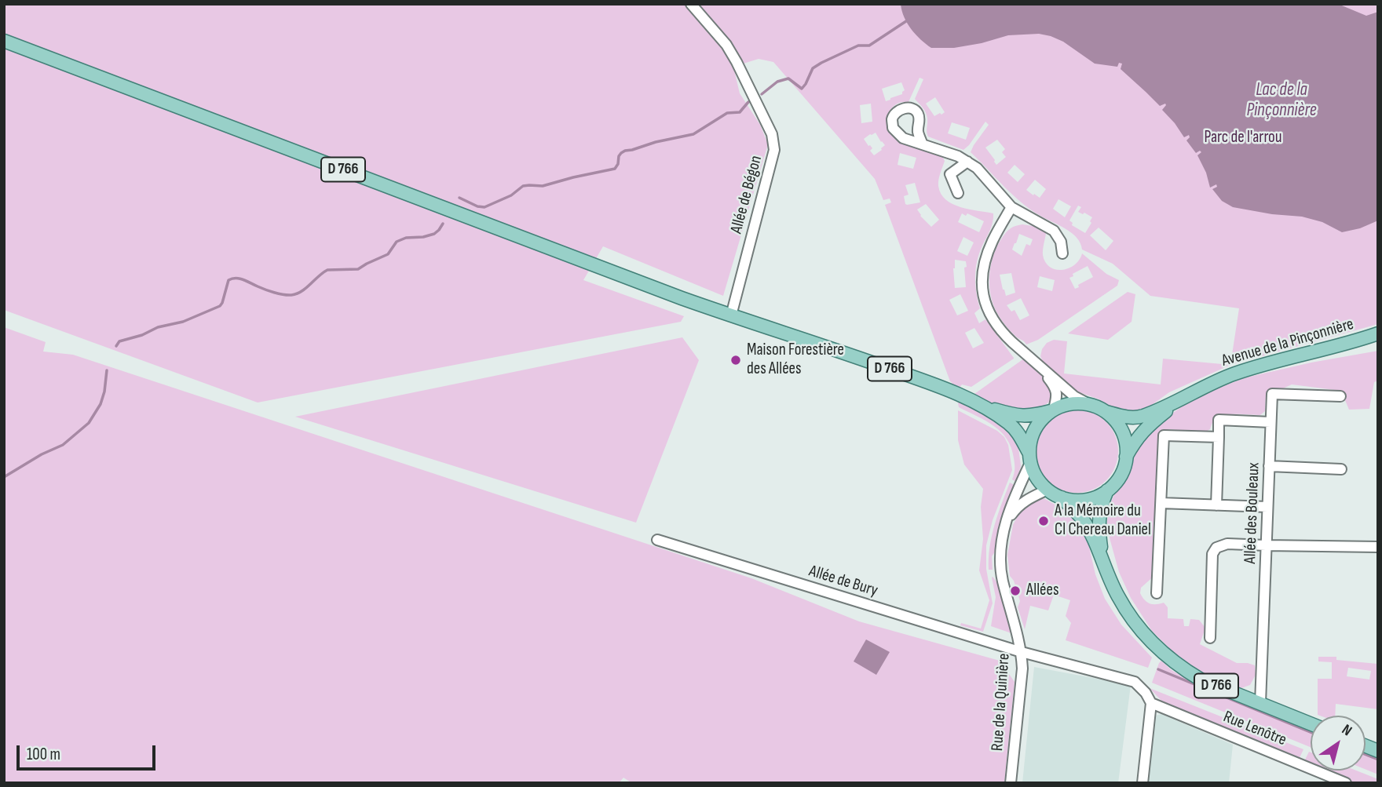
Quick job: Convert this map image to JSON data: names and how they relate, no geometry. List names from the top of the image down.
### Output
{
  "streets": {
    "main road": ["D 766", "Avenue de la Pinçonnière"],
    "street": [
      "Allée de Bégon",
      "Allée des Bouleaux",
      "Allée de Bury",
      "Rue de la Quinière",
      "Rue Lenôtre"
    ]
  },
  "crossings": [
    ["D 766", "Allée de Bégon"],
    ["D 766", "Avenue de la Pinçonnière"],
    ["D 766", "Allée des Bouleaux"],
    ["D 766", "Rue de la Quinière"],
    ["Avenue de la Pinçonnière", "Rue de la Quinière"],
    ["Allée de Bury", "Rue de la Quinière"],
    ["Allée de Bury", "Rue Lenôtre"]
  ],
  "water": ["Lac de la Pinçonnière"],
  "parks": ["Parc de l'arrou"],
  "places": ["Maison Forestière des Allées", "A la Mémoire du Cl Chereau Daniel", "Allées"],
  "scale_bar": "100 m",
  "north": "top right"
}
